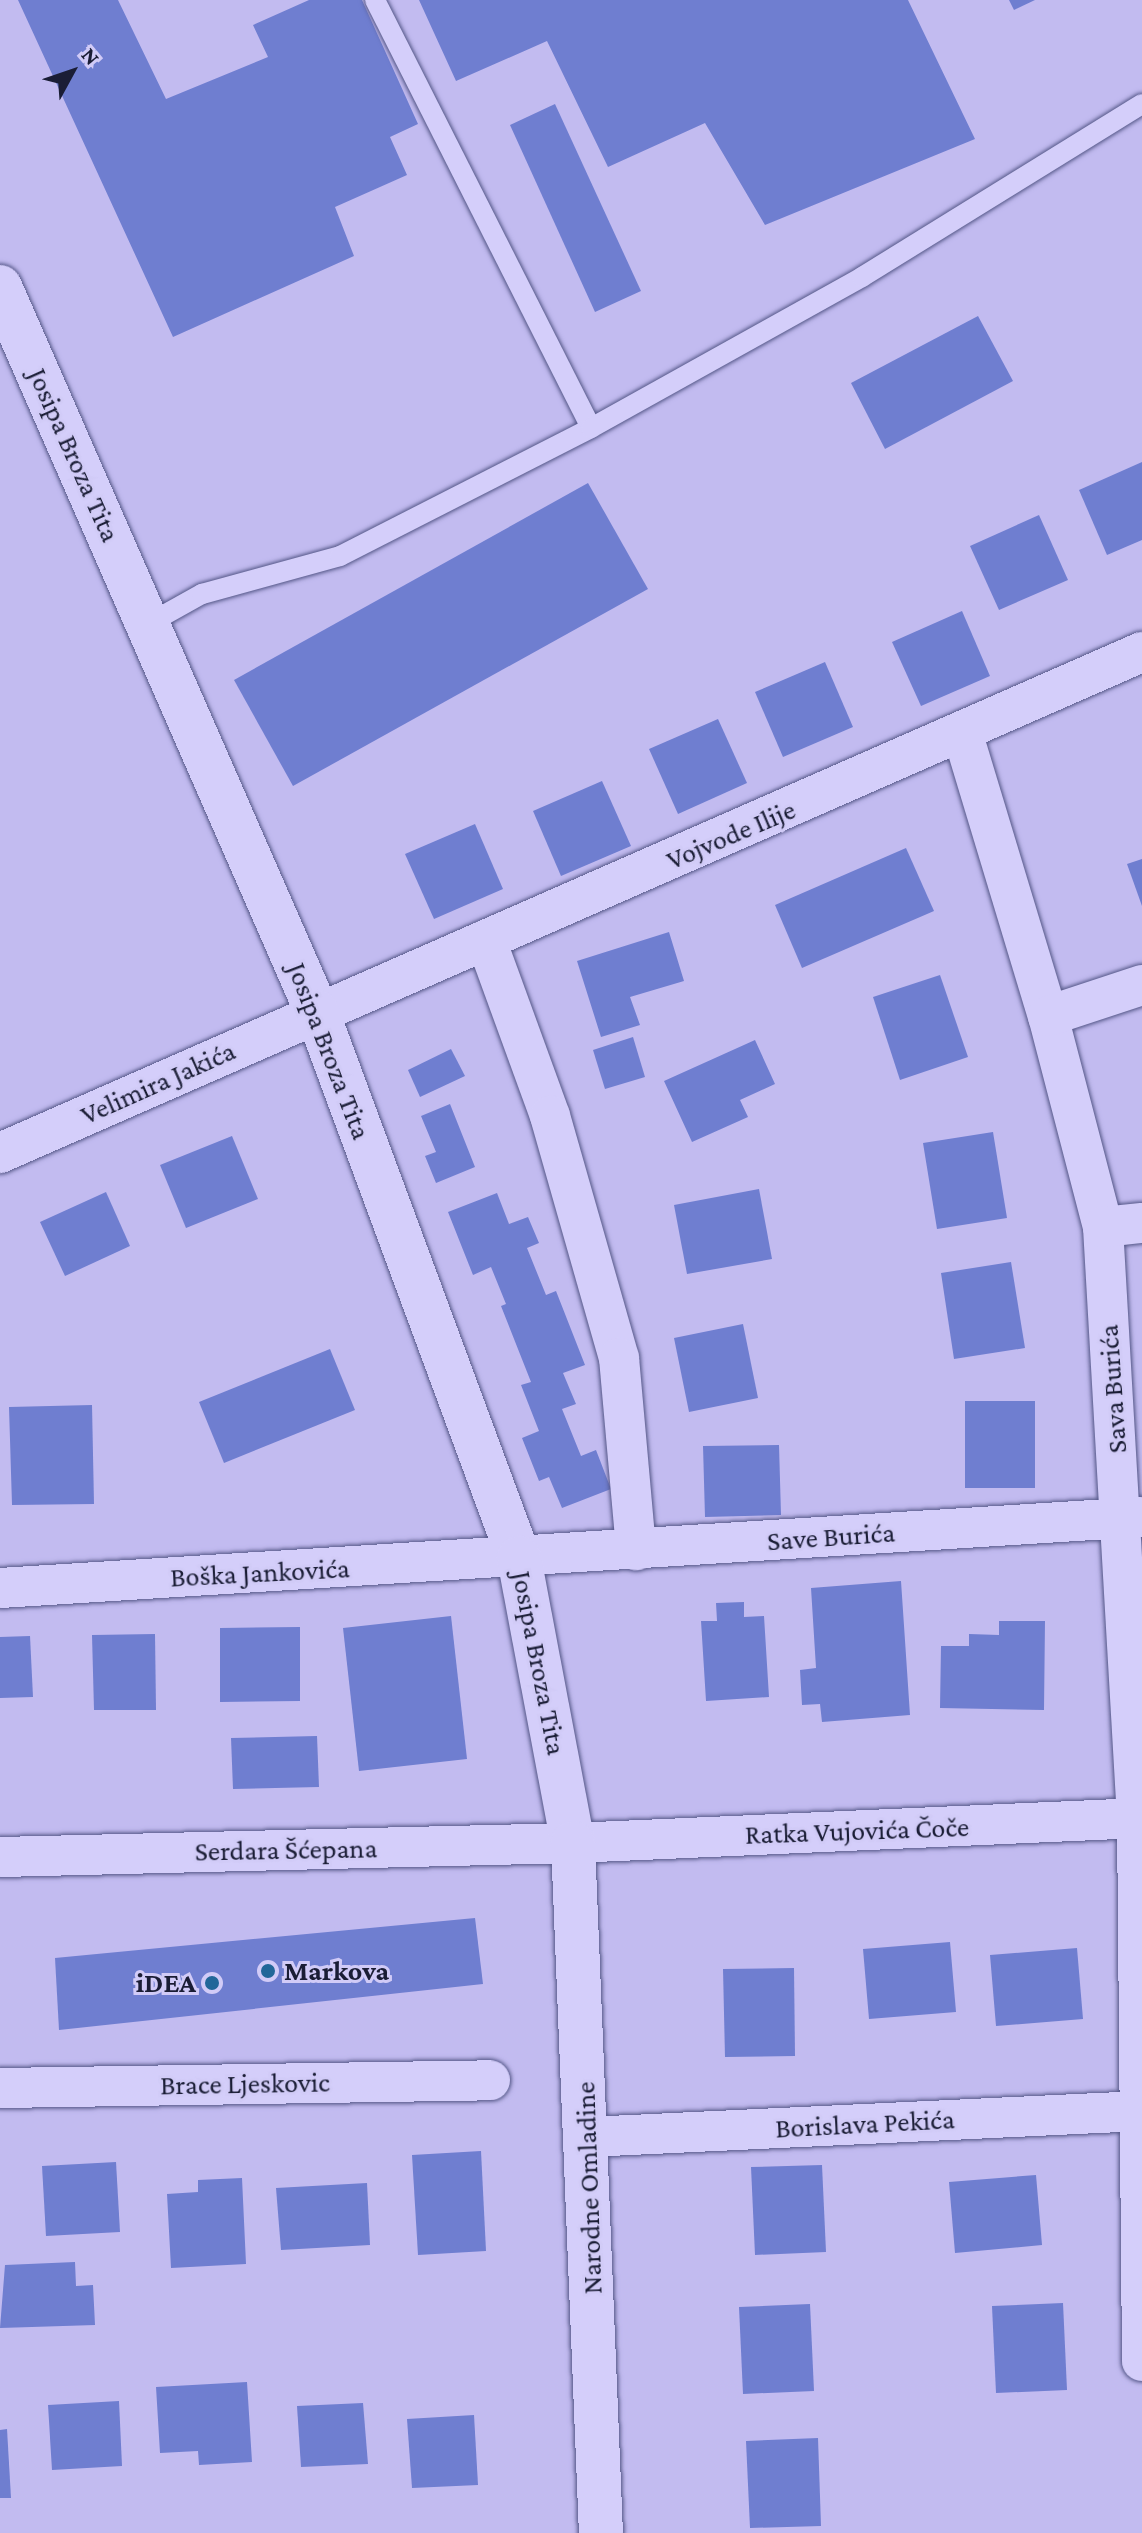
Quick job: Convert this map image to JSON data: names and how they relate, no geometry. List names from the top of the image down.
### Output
{
  "streets": {
    "street": [
      "Josipa Broza Tita",
      "Vojvode Ilije",
      "Velimira Jakića",
      "Sava Burića",
      "Save Burića",
      "Boška Jankovića",
      "Ratka Vujovića Čoče",
      "Serdara Šćepana",
      "Brace Ljeskovic",
      "Borislava Pekića",
      "Narodne Omladine"
    ]
  },
  "crossings": [
    ["Josipa Broza Tita", "Vojvode Ilije"],
    ["Josipa Broza Tita", "Velimira Jakića"],
    ["Josipa Broza Tita", "Save Burića"],
    ["Josipa Broza Tita", "Boška Jankovića"],
    ["Josipa Broza Tita", "Ratka Vujovića Čoče"],
    ["Josipa Broza Tita", "Serdara Šćepana"],
    ["Josipa Broza Tita", "Narodne Omladine"],
    ["Vojvode Ilije", "Velimira Jakića"],
    ["Vojvode Ilije", "Sava Burića"],
    ["Sava Burića", "Save Burića"],
    ["Sava Burića", "Ratka Vujovića Čoče"],
    ["Sava Burića", "Borislava Pekića"],
    ["Save Burića", "Boška Jankovića"],
    ["Ratka Vujovića Čoče", "Serdara Šćepana"],
    ["Ratka Vujovića Čoče", "Narodne Omladine"],
    ["Serdara Šćepana", "Narodne Omladine"],
    ["Borislava Pekića", "Narodne Omladine"]
  ],
  "places": ["Markova", "iDEA"],
  "north": "top right"
}
